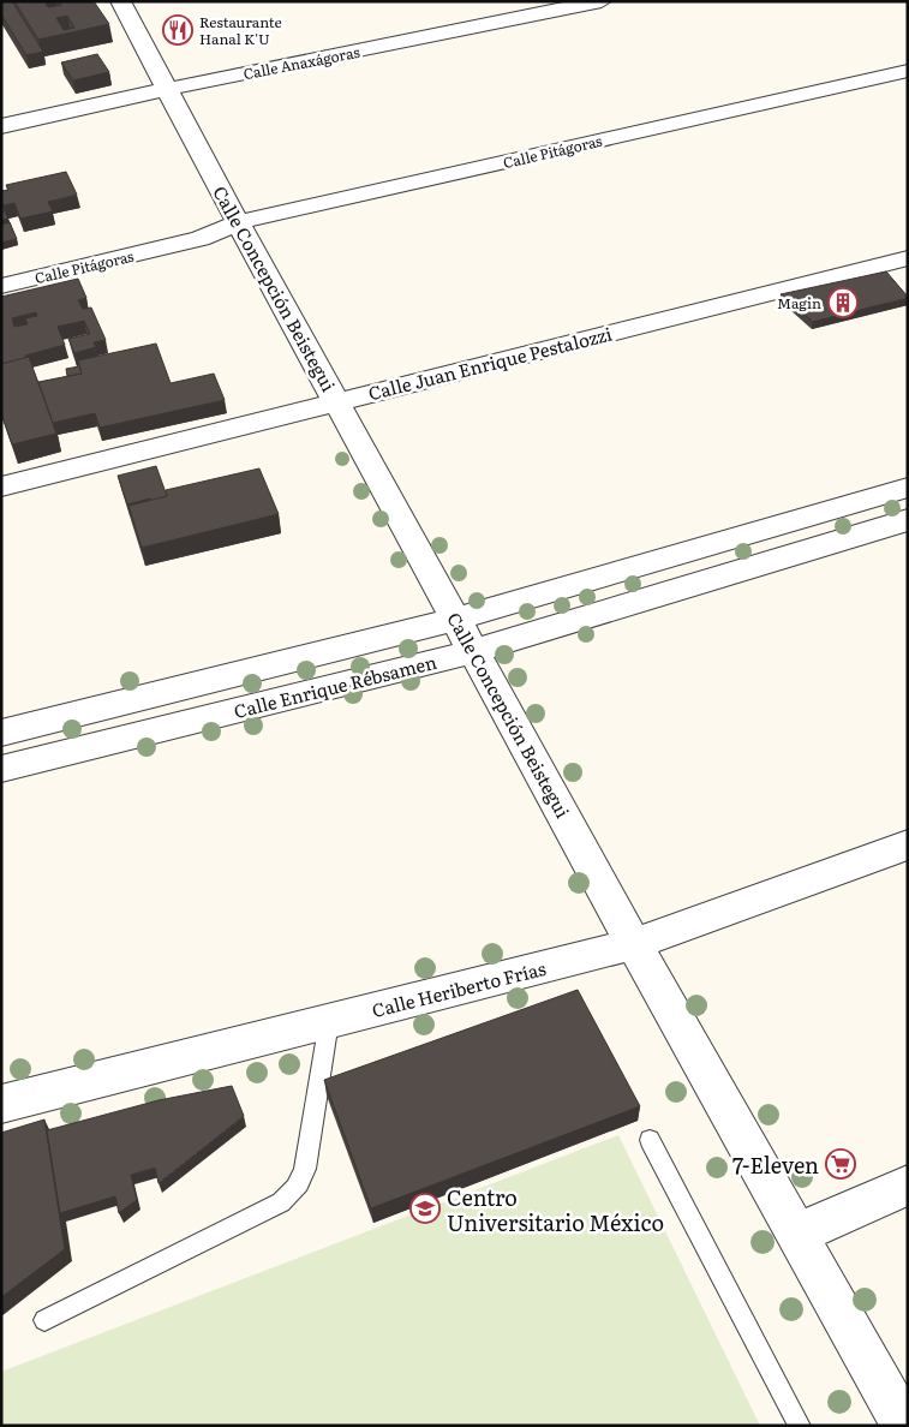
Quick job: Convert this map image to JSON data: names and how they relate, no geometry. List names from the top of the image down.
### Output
{
  "streets": {
    "street": [
      "Calle Anaxágoras",
      "Calle Pitágoras",
      "Calle Concepción Beistegui",
      "Calle Juan Enrique Pestalozzi",
      "Calle Enrique Rébsamen",
      "Calle Heriberto Frías"
    ]
  },
  "crossings": [
    ["Calle Anaxágoras", "Calle Concepción Beistegui"],
    ["Calle Pitágoras", "Calle Concepción Beistegui"],
    ["Calle Concepción Beistegui", "Calle Juan Enrique Pestalozzi"],
    ["Calle Concepción Beistegui", "Calle Enrique Rébsamen"],
    ["Calle Concepción Beistegui", "Calle Heriberto Frías"]
  ],
  "places": {
    "restaurant": ["Restaurante Hanal K'U"],
    "building": ["Magin"],
    "supermarket": ["7-Eleven"],
    "school or university": ["Centro Universitario México"]
  }
}
